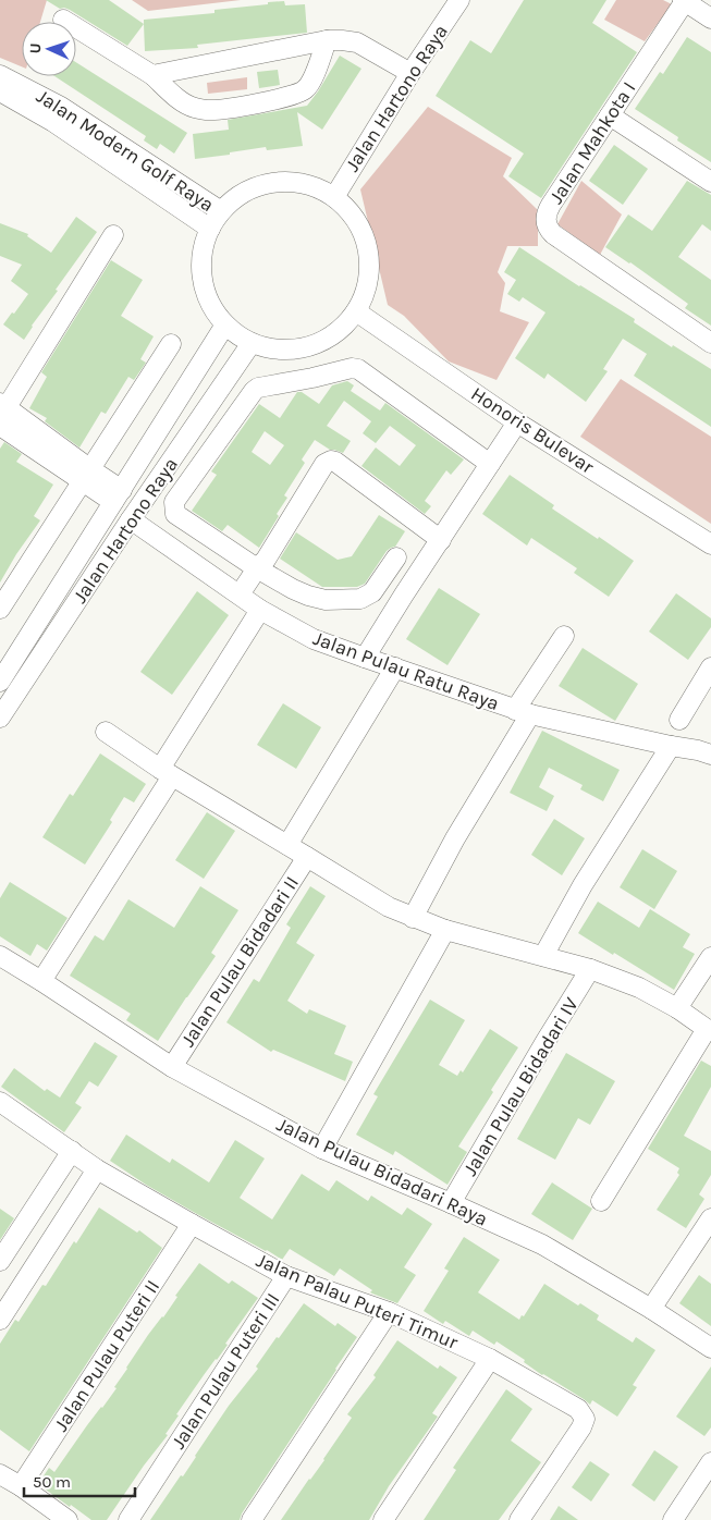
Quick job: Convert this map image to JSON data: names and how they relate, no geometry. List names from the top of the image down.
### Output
{
  "streets": {
    "street": [
      "Jalan Hartono Raya",
      "Jalan Mahkota I",
      "Jalan Modern Golf Raya",
      "Honoris Bulevar",
      "Jalan Pulau Ratu Raya",
      "Jalan Pulau Bidadari II",
      "Jalan Pulau Bidadari IV",
      "Jalan Pulau Bidadari Raya",
      "Jalan Palau Puteri Timur",
      "Jalan Pulau Puteri II",
      "Jalan Pulau Puteri III"
    ]
  },
  "crossings": [
    ["Jalan Hartono Raya", "Jalan Modern Golf Raya"],
    ["Jalan Hartono Raya", "Honoris Bulevar"],
    ["Jalan Hartono Raya", "Jalan Pulau Ratu Raya"],
    ["Jalan Modern Golf Raya", "Honoris Bulevar"],
    ["Jalan Pulau Bidadari II", "Jalan Pulau Bidadari Raya"],
    ["Jalan Pulau Bidadari IV", "Jalan Pulau Bidadari Raya"],
    ["Jalan Palau Puteri Timur", "Jalan Pulau Puteri II"],
    ["Jalan Palau Puteri Timur", "Jalan Pulau Puteri III"]
  ],
  "scale_bar": "50 m",
  "north": "left"
}
